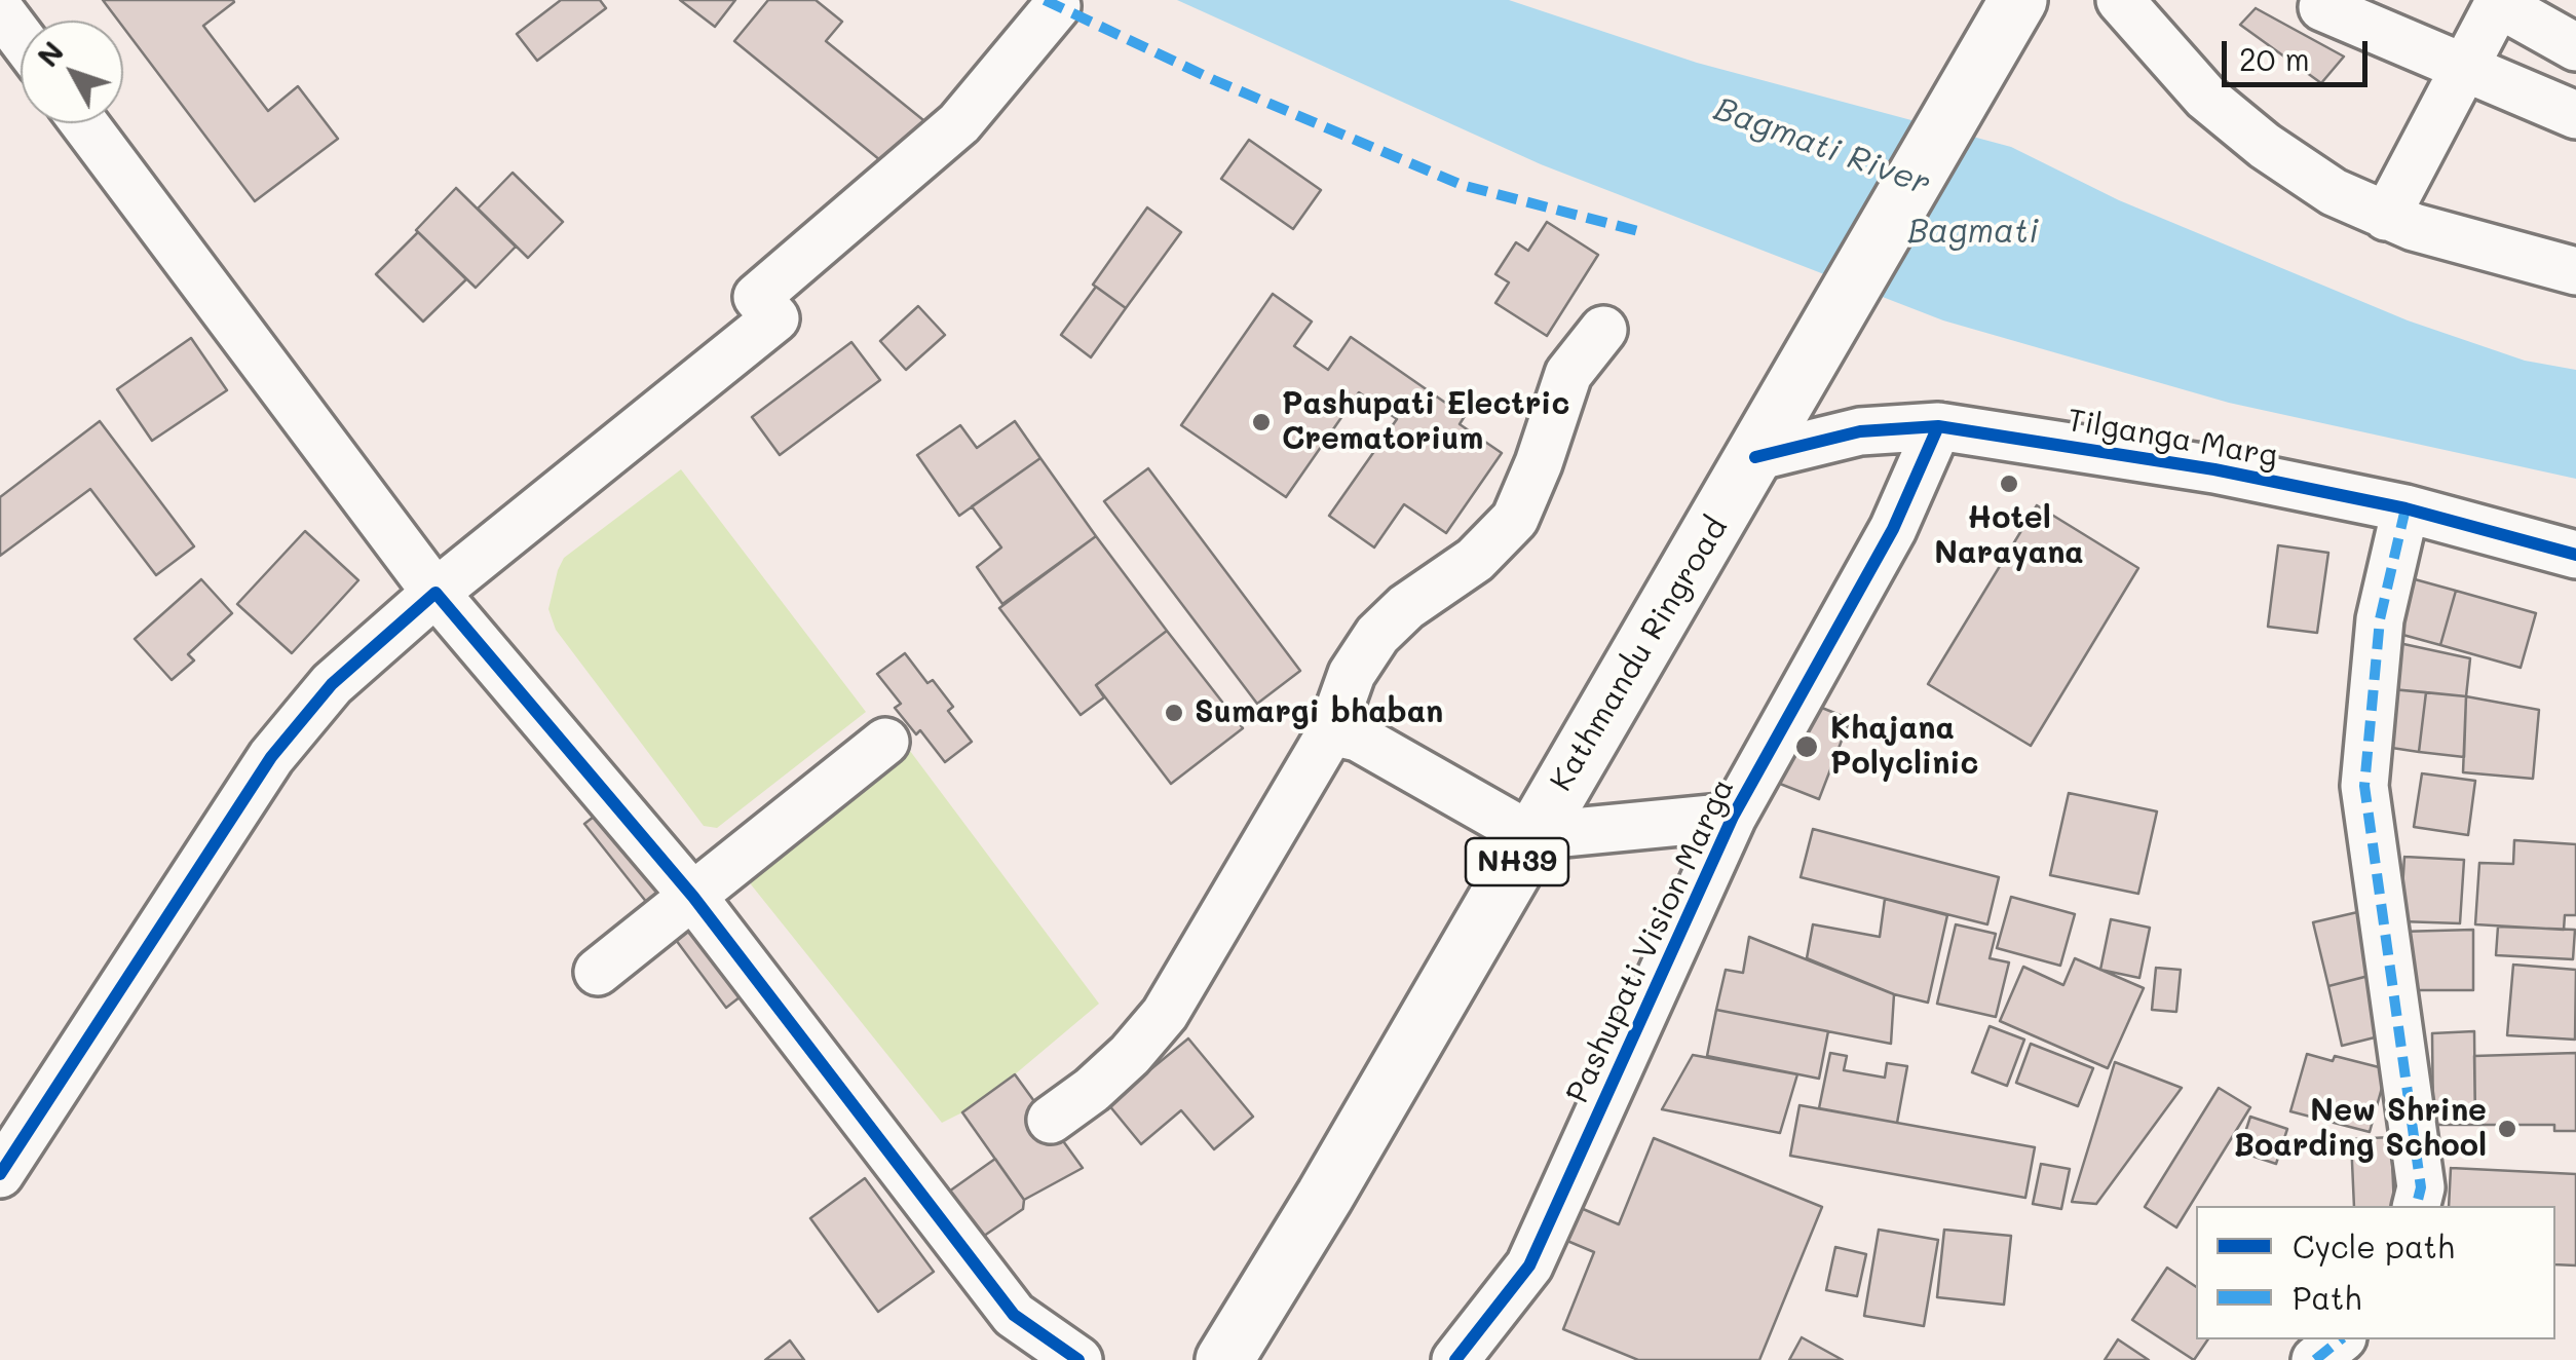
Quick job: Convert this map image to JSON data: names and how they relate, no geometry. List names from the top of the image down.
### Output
{
  "streets": {
    "highway": ["Kathmandu Ringroad", "NH39"],
    "street": ["Tilganga Marg", "Pashupati Vision Marga"]
  },
  "crossings": [
    ["Tilganga Marg", "Kathmandu Ringroad"],
    ["Tilganga Marg", "Pashupati Vision Marga"]
  ],
  "water": ["Bagmati River", "Bagmati"],
  "places": [
    "Pashupati Electric Crematorium",
    "Hotel Narayana",
    "Sumargi bhaban",
    "Khajana Polyclinic",
    "New Shrine Boarding School"
  ],
  "legend": ["Cycle path", "Path"],
  "scale_bar": "20 m",
  "north": "top left"
}
